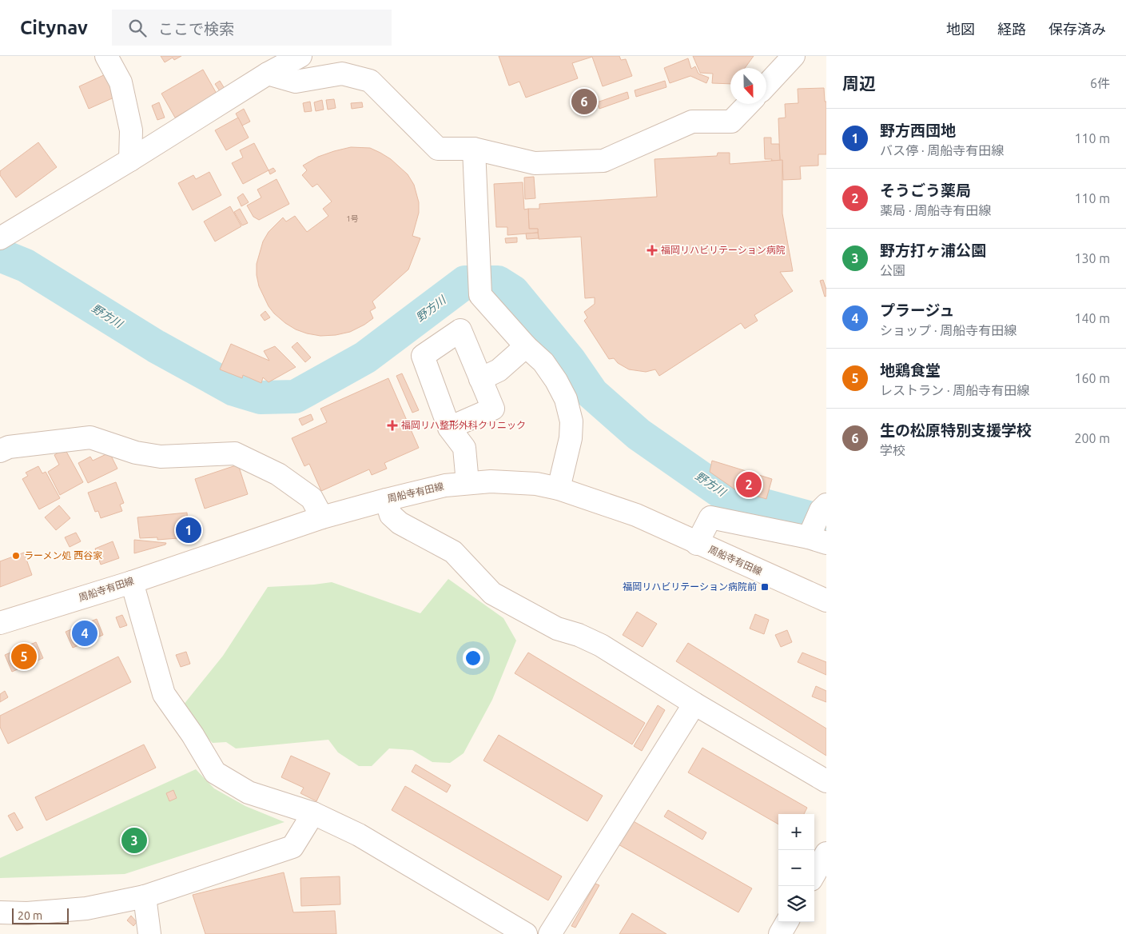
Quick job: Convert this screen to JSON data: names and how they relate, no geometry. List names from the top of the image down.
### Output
{
  "streets": {
    "street": ["周船寺有田線"]
  },
  "water": ["野方川"],
  "places": {
    "health": ["福岡リハビリテーション病院", "福岡リハ整形外科クリニック"],
    "other": ["ラーメン処 西谷家"],
    "transit": ["福岡リハビリテーション病院前"]
  },
  "house_numbers": ["1号"],
  "scale_bar": "20 m",
  "north": "bottom",
  "page": {
    "header": "Citynav",
    "search": "ここで検索",
    "nav": ["地図", "経路", "保存済み"],
    "heading": ["周辺", "6件"],
    "pins": [
      "6",
      "2",
      "1",
      "4",
      "5",
      "3"
    ],
    "list": [
      {
        "mark": "1",
        "name": "野方西団地",
        "note": "バス停 · 周船寺有田線",
        "value": "110 m"
      },
      {
        "mark": "2",
        "name": "そうごう薬局",
        "note": "薬局 · 周船寺有田線",
        "value": "110 m"
      },
      {
        "mark": "3",
        "name": "野方打ヶ浦公園",
        "note": "公園",
        "value": "130 m"
      },
      {
        "mark": "4",
        "name": "プラージュ",
        "note": "ショップ · 周船寺有田線",
        "value": "140 m"
      },
      {
        "mark": "5",
        "name": "地鶏食堂",
        "note": "レストラン · 周船寺有田線",
        "value": "160 m"
      },
      {
        "mark": "6",
        "name": "生の松原特別支援学校",
        "note": "学校",
        "value": "200 m"
      }
    ],
    "map_buttons": ["+", "−"],
    "scale": "20 m"
  }
}
